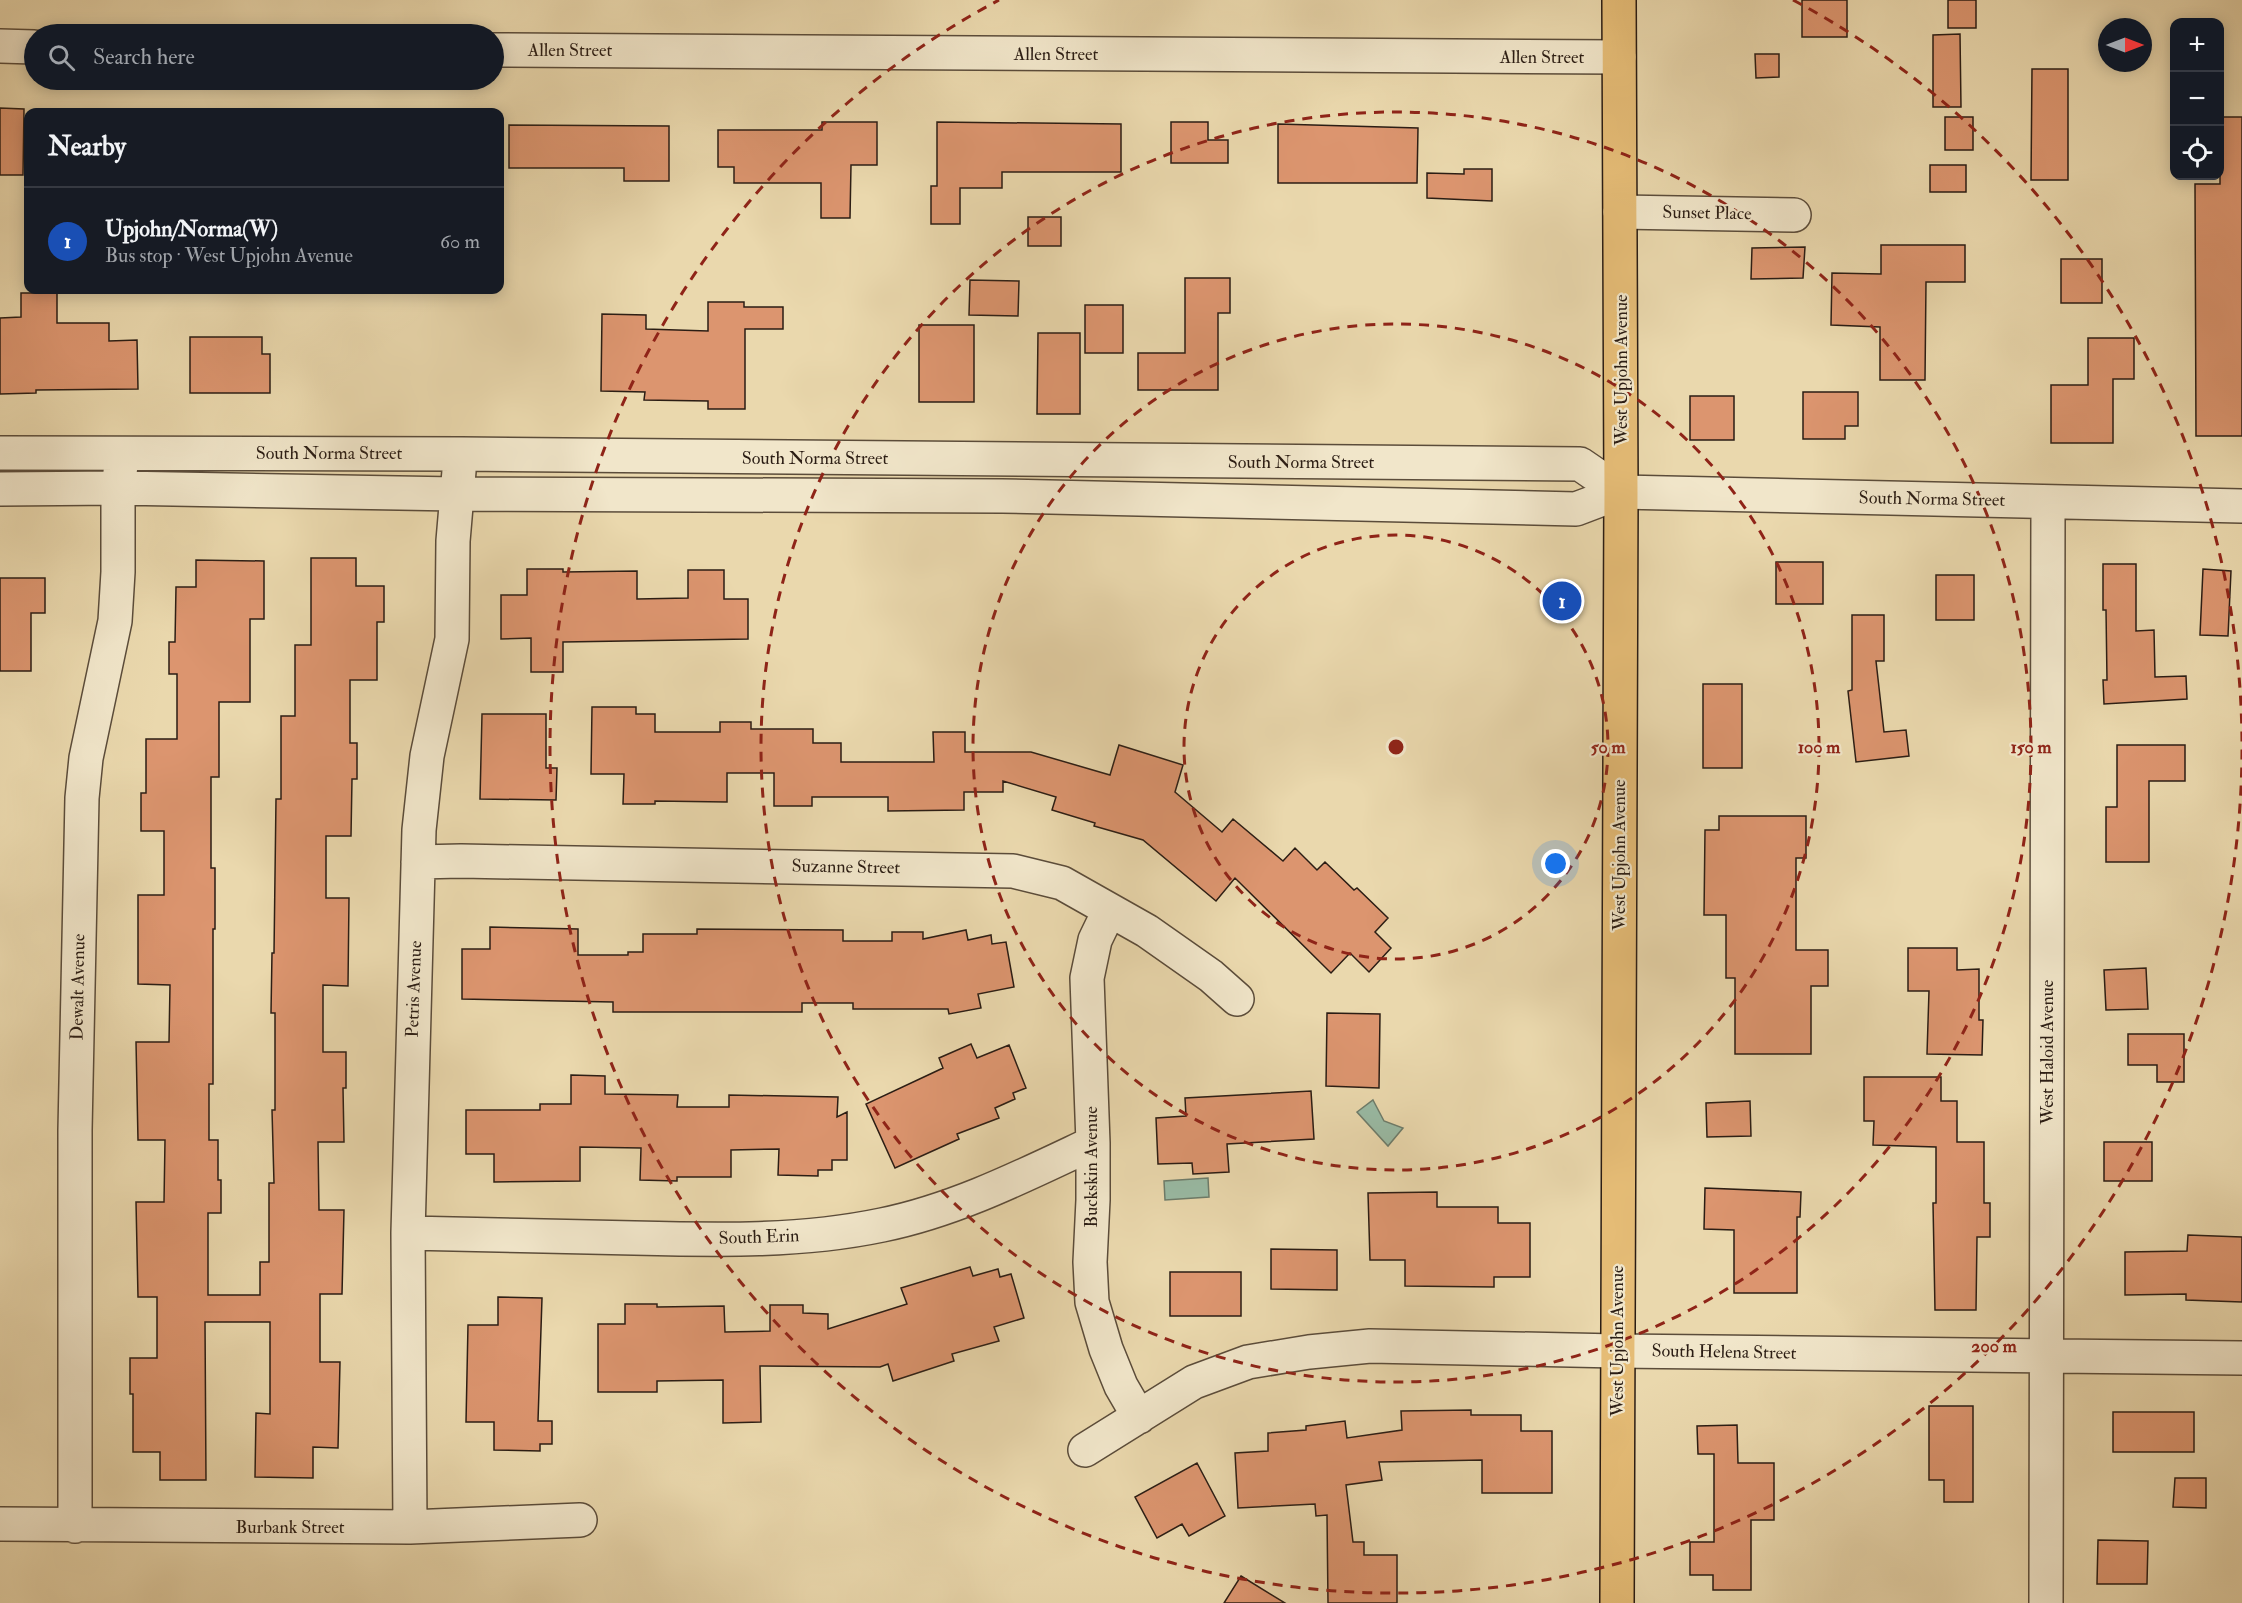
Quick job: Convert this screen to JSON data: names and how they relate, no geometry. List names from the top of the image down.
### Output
{
  "streets": {
    "main road": ["West Upjohn Avenue"],
    "street": [
      "Allen Street",
      "Sunset Place",
      "South Norma Street",
      "Suzanne Street",
      "Dewalt Avenue",
      "Petris Avenue",
      "West Haloid Avenue",
      "Buckskin Avenue",
      "South Erin",
      "South Helena Street",
      "Burbank Street"
    ]
  },
  "crossings": [
    ["Allen Street", "West Upjohn Avenue"],
    ["Sunset Place", "West Upjohn Avenue"],
    ["West Upjohn Avenue", "South Norma Street"],
    ["West Upjohn Avenue", "South Helena Street"],
    ["South Norma Street", "Dewalt Avenue"],
    ["South Norma Street", "Petris Avenue"],
    ["South Norma Street", "West Haloid Avenue"],
    ["Suzanne Street", "Petris Avenue"],
    ["Suzanne Street", "Buckskin Avenue"],
    ["Dewalt Avenue", "Burbank Street"],
    ["Petris Avenue", "South Erin"],
    ["Petris Avenue", "Burbank Street"],
    ["West Haloid Avenue", "South Helena Street"],
    ["Buckskin Avenue", "South Erin"],
    ["Buckskin Avenue", "South Helena Street"]
  ],
  "north": "right",
  "page": {
    "map_buttons": ["+", "−"],
    "search": "Search here",
    "heading": "Nearby",
    "list": [
      {
        "mark": "1",
        "name": "Upjohn/Norma(W)",
        "note": "Bus stop · West Upjohn Avenue",
        "value": "60 m"
      }
    ],
    "pins": "1"
  },
  "rings": [
    "50 m",
    "100 m",
    "150 m",
    "200 m"
  ]
}
